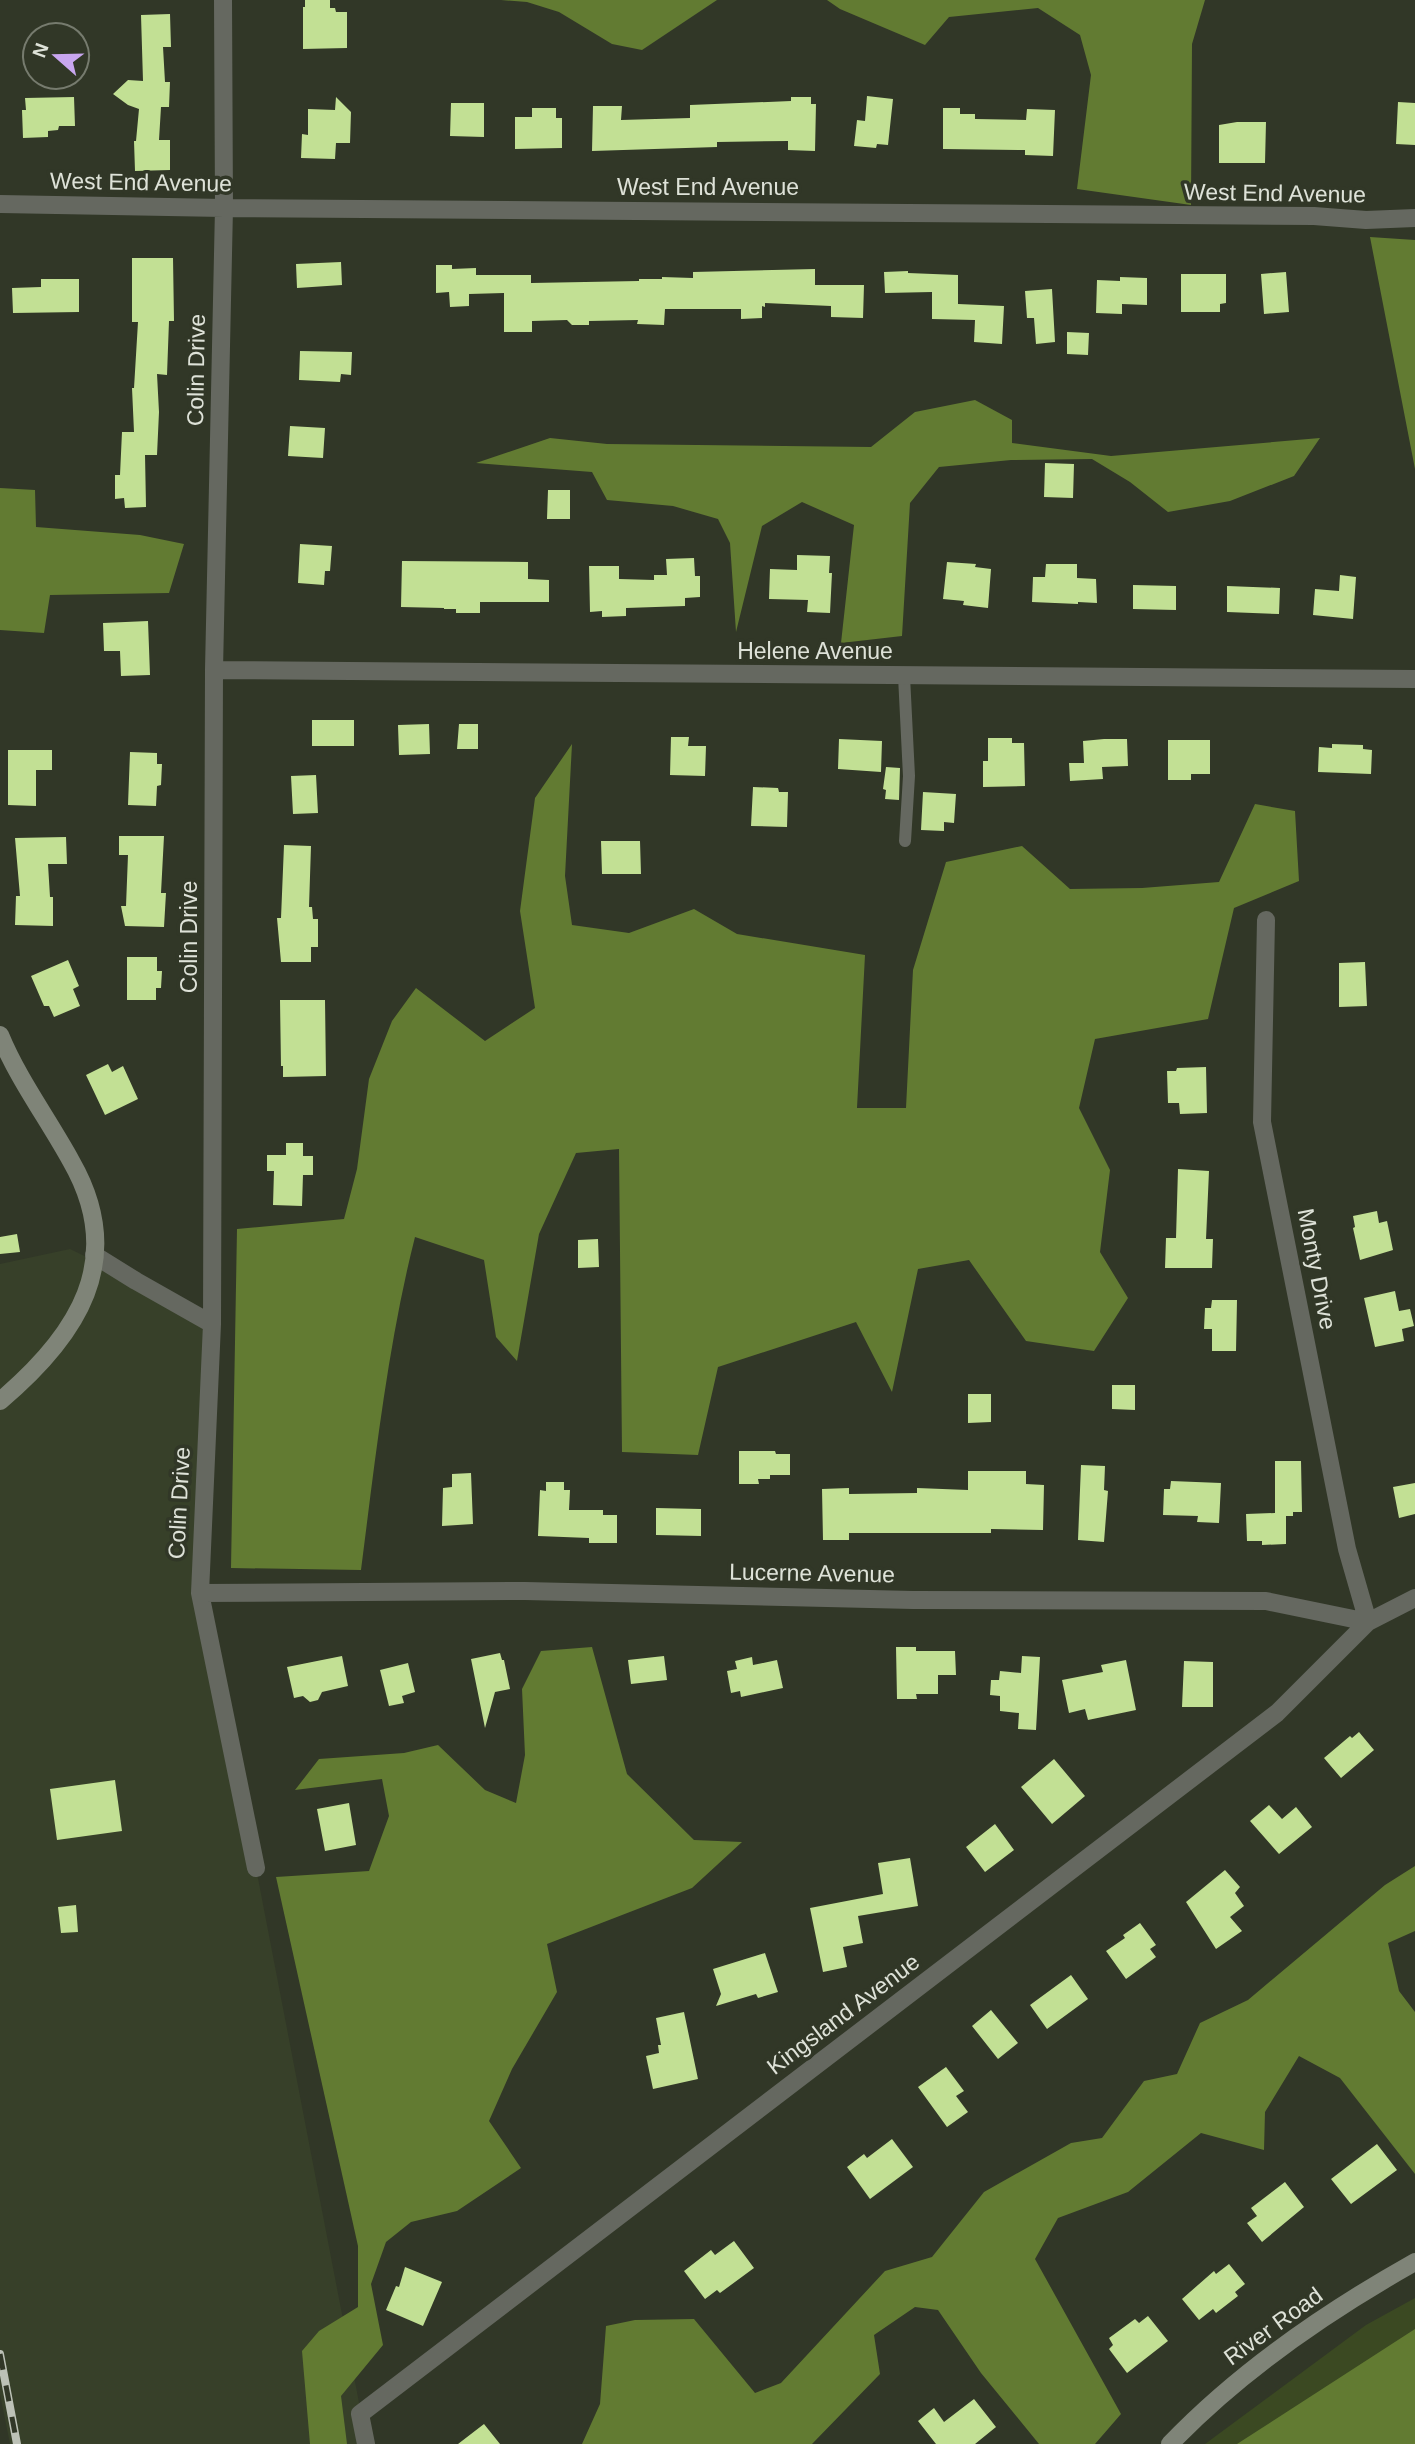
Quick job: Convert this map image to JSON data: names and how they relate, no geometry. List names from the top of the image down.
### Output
{
  "streets": {
    "main road": ["River Road"],
    "street": [
      "West End Avenue",
      "Colin Drive",
      "Helene Avenue",
      "Monty Drive",
      "Lucerne Avenue",
      "Kingsland Avenue"
    ]
  },
  "crossings": [
    ["West End Avenue", "Colin Drive"],
    ["Colin Drive", "Helene Avenue"],
    ["Colin Drive", "Lucerne Avenue"],
    ["Monty Drive", "Lucerne Avenue"],
    ["Monty Drive", "Kingsland Avenue"],
    ["Lucerne Avenue", "Kingsland Avenue"]
  ],
  "north": "left"
}
